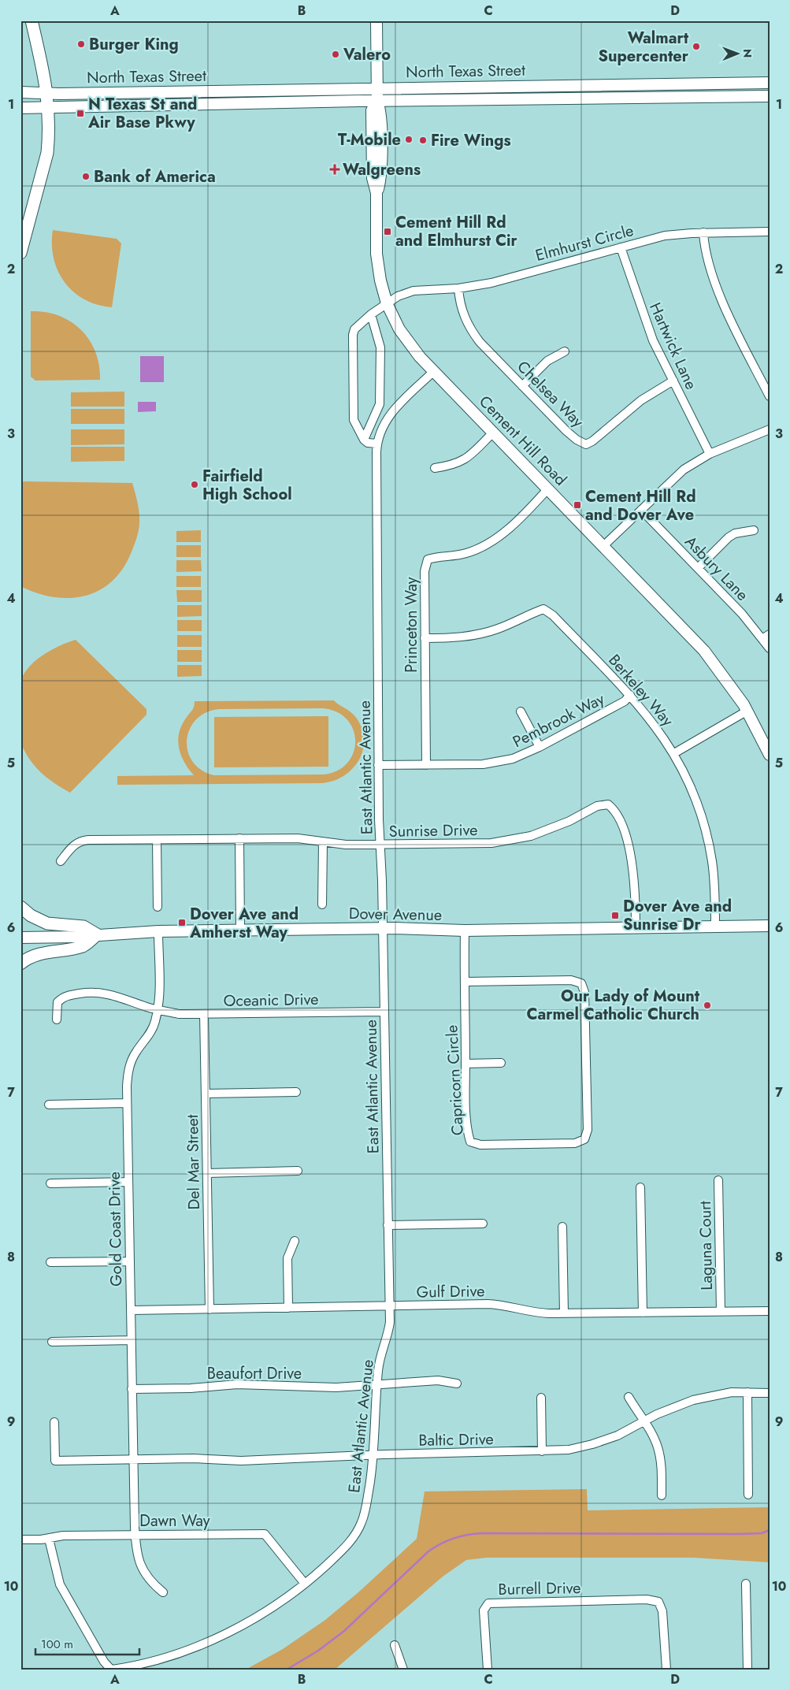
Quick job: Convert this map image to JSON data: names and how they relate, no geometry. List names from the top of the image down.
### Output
{
  "streets": {
    "main road": ["North Texas Street", "Cement Hill Road", "Dover Avenue"],
    "street": [
      "Elmhurst Circle",
      "Hartwick Lane",
      "Chelsea Way",
      "Asbury Lane",
      "Princeton Way",
      "Berkeley Way",
      "Pembrook Way",
      "East Atlantic Avenue",
      "Sunrise Drive",
      "Oceanic Drive",
      "Capricorn Circle",
      "Del Mar Street",
      "Gold Coast Drive",
      "Laguna Court",
      "Gulf Drive",
      "Beaufort Drive",
      "Baltic Drive",
      "Dawn Way",
      "Burrell Drive"
    ]
  },
  "crossings": [
    ["North Texas Street", "Cement Hill Road"],
    ["Elmhurst Circle", "Hartwick Lane"],
    ["Elmhurst Circle", "Chelsea Way"],
    ["Elmhurst Circle", "Cement Hill Road"],
    ["Hartwick Lane", "Chelsea Way"],
    ["Cement Hill Road", "Princeton Way"],
    ["Cement Hill Road", "East Atlantic Avenue"],
    ["Princeton Way", "Berkeley Way"],
    ["Princeton Way", "Pembrook Way"],
    ["Berkeley Way", "Pembrook Way"],
    ["Berkeley Way", "Dover Avenue"],
    ["Pembrook Way", "East Atlantic Avenue"],
    ["East Atlantic Avenue", "Sunrise Drive"],
    ["East Atlantic Avenue", "Dover Avenue"],
    ["East Atlantic Avenue", "Oceanic Drive"],
    ["East Atlantic Avenue", "Gulf Drive"],
    ["East Atlantic Avenue", "Beaufort Drive"],
    ["East Atlantic Avenue", "Baltic Drive"],
    ["East Atlantic Avenue", "Dawn Way"],
    ["Sunrise Drive", "Dover Avenue"],
    ["Dover Avenue", "Capricorn Circle"],
    ["Dover Avenue", "Gold Coast Drive"],
    ["Oceanic Drive", "Del Mar Street"],
    ["Oceanic Drive", "Gold Coast Drive"],
    ["Del Mar Street", "Gulf Drive"],
    ["Gold Coast Drive", "Gulf Drive"],
    ["Gold Coast Drive", "Beaufort Drive"],
    ["Gold Coast Drive", "Baltic Drive"],
    ["Gold Coast Drive", "Dawn Way"],
    ["Laguna Court", "Gulf Drive"]
  ],
  "places": {
    "other": [
      "Burger King",
      "Walmart Supercenter",
      "Valero",
      "T-Mobile",
      "Fire Wings",
      "Bank of America",
      "Fairfield High School",
      "Our Lady of Mount Carmel Catholic Church"
    ],
    "transit": [
      "N Texas St and Air Base Pkwy",
      "Cement Hill Rd and Elmhurst Cir",
      "Cement Hill Rd and Dover Ave",
      "Dover Ave and Sunrise Dr",
      "Dover Ave and Amherst Way"
    ],
    "health": ["Walgreens"]
  },
  "scale_bar": "100 m",
  "north": "right",
  "grid": {
    "columns": [
      "A",
      "B",
      "C",
      "D"
    ],
    "rows": [
      "1",
      "2",
      "3",
      "4",
      "5",
      "6",
      "7",
      "8",
      "9",
      "10"
    ]
  }
}
